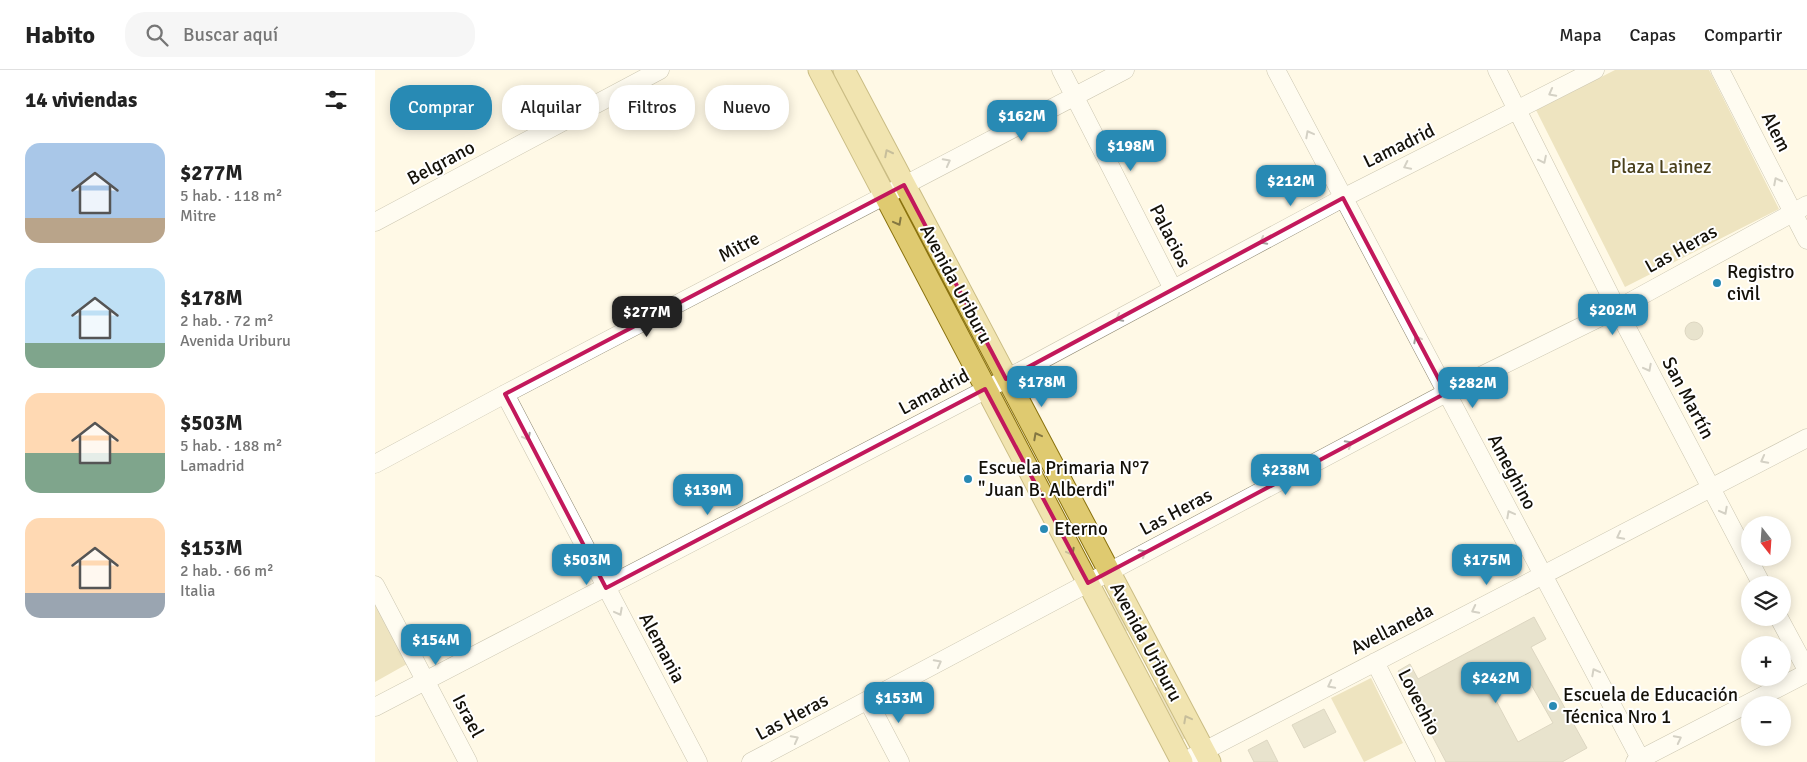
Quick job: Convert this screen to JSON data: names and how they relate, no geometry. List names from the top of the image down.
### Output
{
  "streets": {
    "main road": ["Avenida Uriburu"],
    "street": [
      "Alem",
      "Lamadrid",
      "Belgrano",
      "Palacios",
      "Mitre",
      "Las Heras",
      "San Martín",
      "Ameghino",
      "Avellaneda",
      "Alemania",
      "Lovechio",
      "Israel"
    ]
  },
  "crossings": [
    ["Alem", "Las Heras"],
    ["Lamadrid", "Palacios"],
    ["Lamadrid", "Avenida Uriburu"],
    ["Lamadrid", "San Martín"],
    ["Lamadrid", "Ameghino"],
    ["Lamadrid", "Alemania"],
    ["Lamadrid", "Israel"],
    ["Palacios", "Mitre"],
    ["Mitre", "Avenida Uriburu"],
    ["Mitre", "Alemania"],
    ["Las Heras", "Avenida Uriburu"],
    ["Las Heras", "San Martín"],
    ["Las Heras", "Ameghino"],
    ["Avenida Uriburu", "Avellaneda"],
    ["San Martín", "Avellaneda"],
    ["Ameghino", "Avellaneda"],
    ["Avellaneda", "Lovechio"]
  ],
  "one_way": [
    "Alem",
    "Lamadrid",
    "Las Heras",
    "San Martín",
    "Ameghino",
    "Avellaneda",
    "Alemania"
  ],
  "parks": ["Plaza Lainez"],
  "places": [
    "Registro civil",
    "Escuela Primaria N°7 \"Juan B. Alberdi\"",
    "Eterno",
    "Escuela de Educación Técnica Nro 1"
  ],
  "north": "bottom",
  "page": {
    "header": "Habito",
    "search": "Buscar aquí",
    "nav": ["Mapa", "Capas", "Compartir"],
    "heading": "14 viviendas",
    "chip": [
      "Comprar",
      "Alquilar",
      "Filtros",
      "Nuevo"
    ],
    "price": [
      "$162M",
      "$198M",
      "$212M",
      "$202M",
      "$277M",
      "$178M",
      "$282M",
      "$238M",
      "$139M",
      "$503M",
      "$175M",
      "$154M",
      "$242M",
      "$153M"
    ],
    "list": [
      {
        "name": "$277M",
        "note": "5 hab. · 118 m² · Mitre"
      },
      {
        "name": "$178M",
        "note": "2 hab. · 72 m² · Avenida Uriburu"
      },
      {
        "name": "$503M",
        "note": "5 hab. · 188 m² · Lamadrid"
      },
      {
        "name": "$153M",
        "note": "2 hab. · 66 m² · Italia"
      }
    ],
    "map_buttons": ["+", "−"]
  }
}
